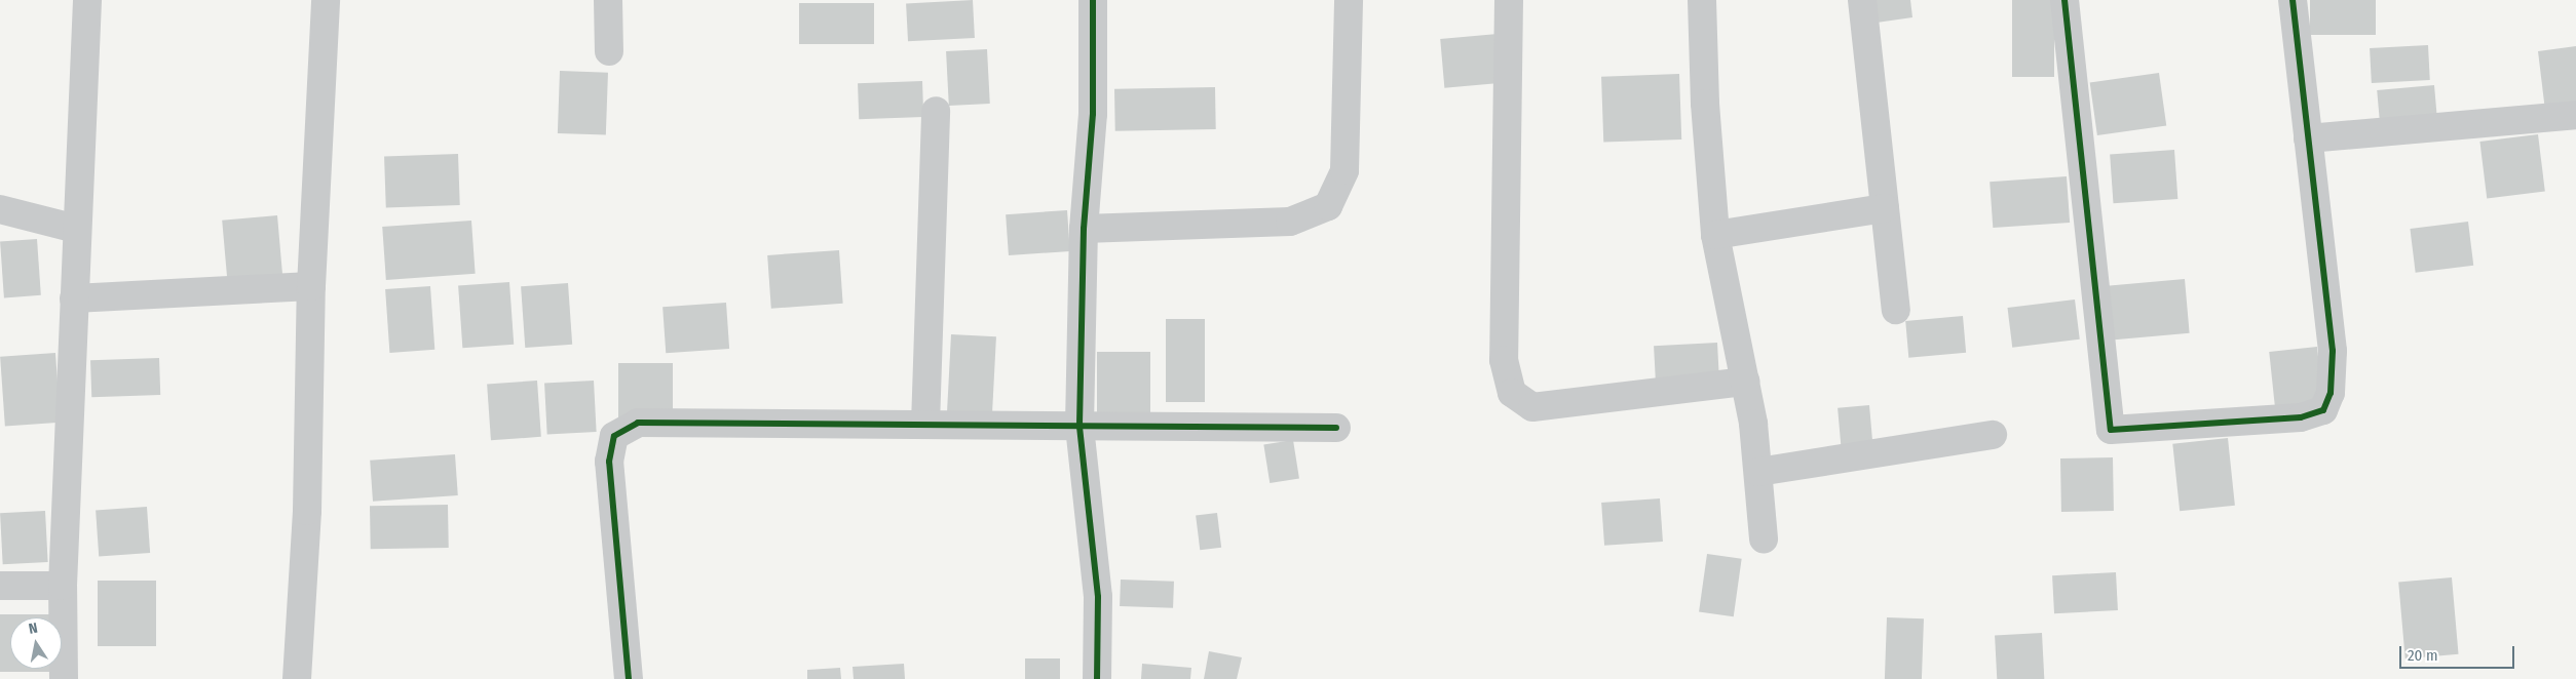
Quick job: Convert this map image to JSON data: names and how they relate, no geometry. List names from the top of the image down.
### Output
{
  "scale_bar": "20 m",
  "north": "top"
}
